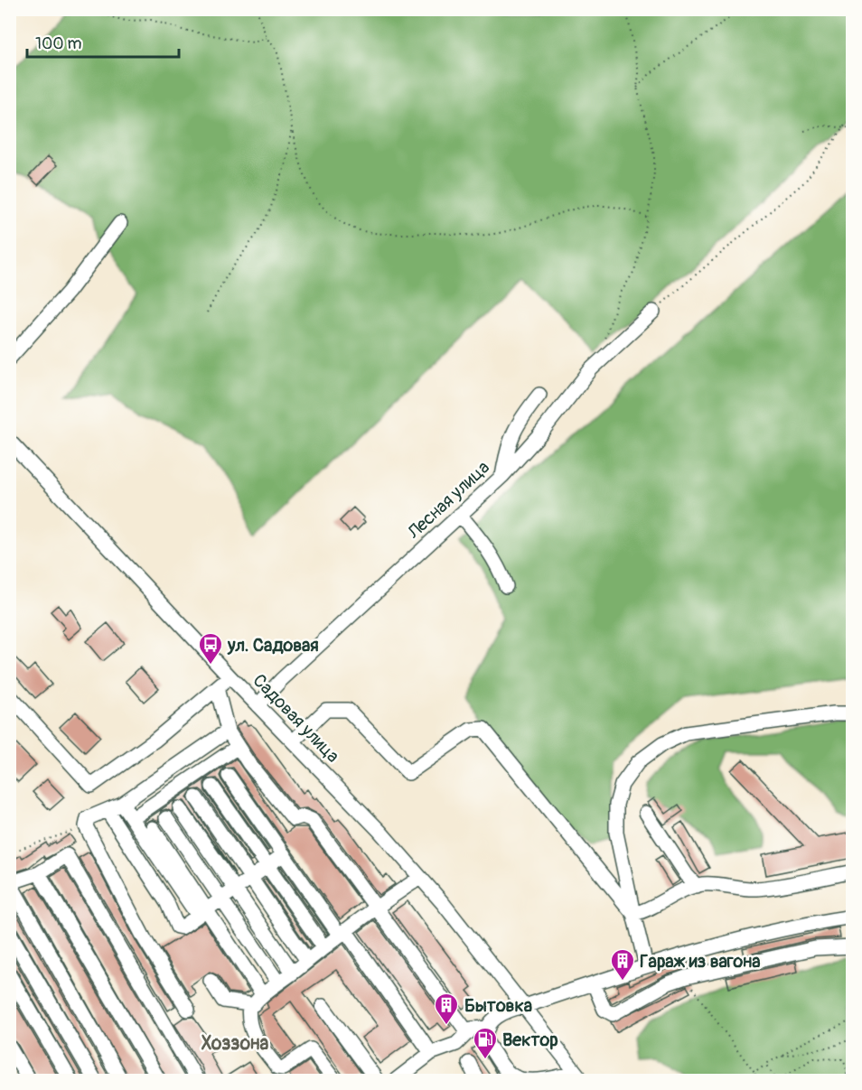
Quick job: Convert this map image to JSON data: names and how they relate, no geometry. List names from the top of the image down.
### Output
{
  "streets": {
    "street": ["Лесная улица", "Садовая улица"]
  },
  "crossings": [
    ["Лесная улица", "Садовая улица"]
  ],
  "districts": ["Хоззона"],
  "places": {
    "bus stop": ["ул. Садовая"],
    "building": ["Гараж из вагона", "Бытовка"],
    "fuel station": ["Вектор"]
  },
  "scale_bar": "100 m"
}
